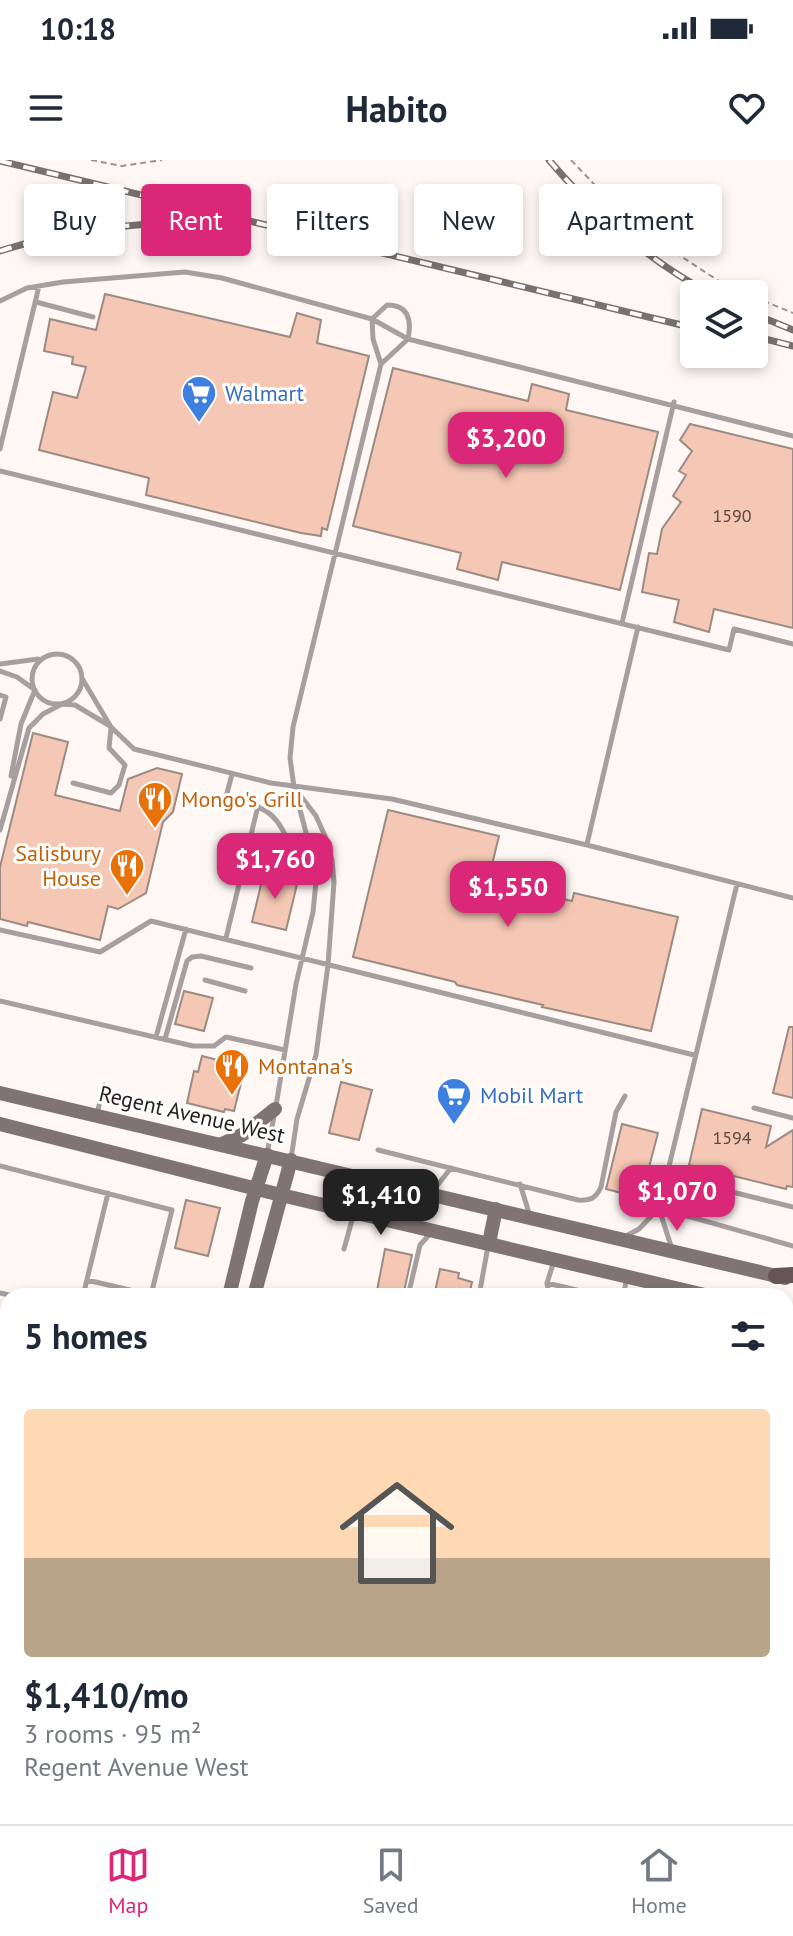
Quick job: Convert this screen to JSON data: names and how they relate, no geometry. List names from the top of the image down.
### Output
{
  "streets": {
    "main road": ["Regent Avenue West"]
  },
  "places": {
    "supermarket": ["Walmart", "Mobil Mart"],
    "restaurant": ["Mongo's Grill", "Salisbury House", "Montana's"]
  },
  "house_numbers": ["1590", "1594"],
  "page": {
    "status": "10:18",
    "header": "Habito",
    "chip": [
      "Buy",
      "Rent",
      "Filters",
      "New",
      "Apartment"
    ],
    "price": [
      "$3,200",
      "$1,760",
      "$1,550",
      "$1,070",
      "$1,410"
    ],
    "heading": "5 homes",
    "list": [
      {
        "name": "$1,410/mo",
        "note": "3 rooms · 95 m² · Regent Avenue West"
      }
    ],
    "tabs": ["Map", "Saved", "Home"]
  }
}
